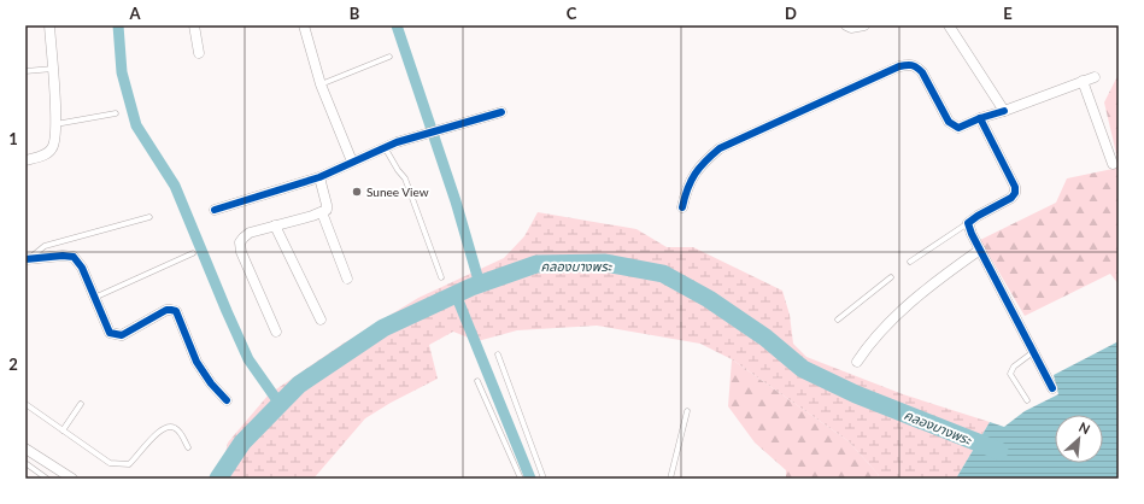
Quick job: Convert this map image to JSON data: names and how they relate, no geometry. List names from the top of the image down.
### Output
{
  "water": ["คลองบางพระ"],
  "places": ["Sunee View"],
  "north": "top right",
  "grid": {
    "columns": [
      "A",
      "B",
      "C",
      "D",
      "E"
    ],
    "rows": ["1", "2"]
  }
}
